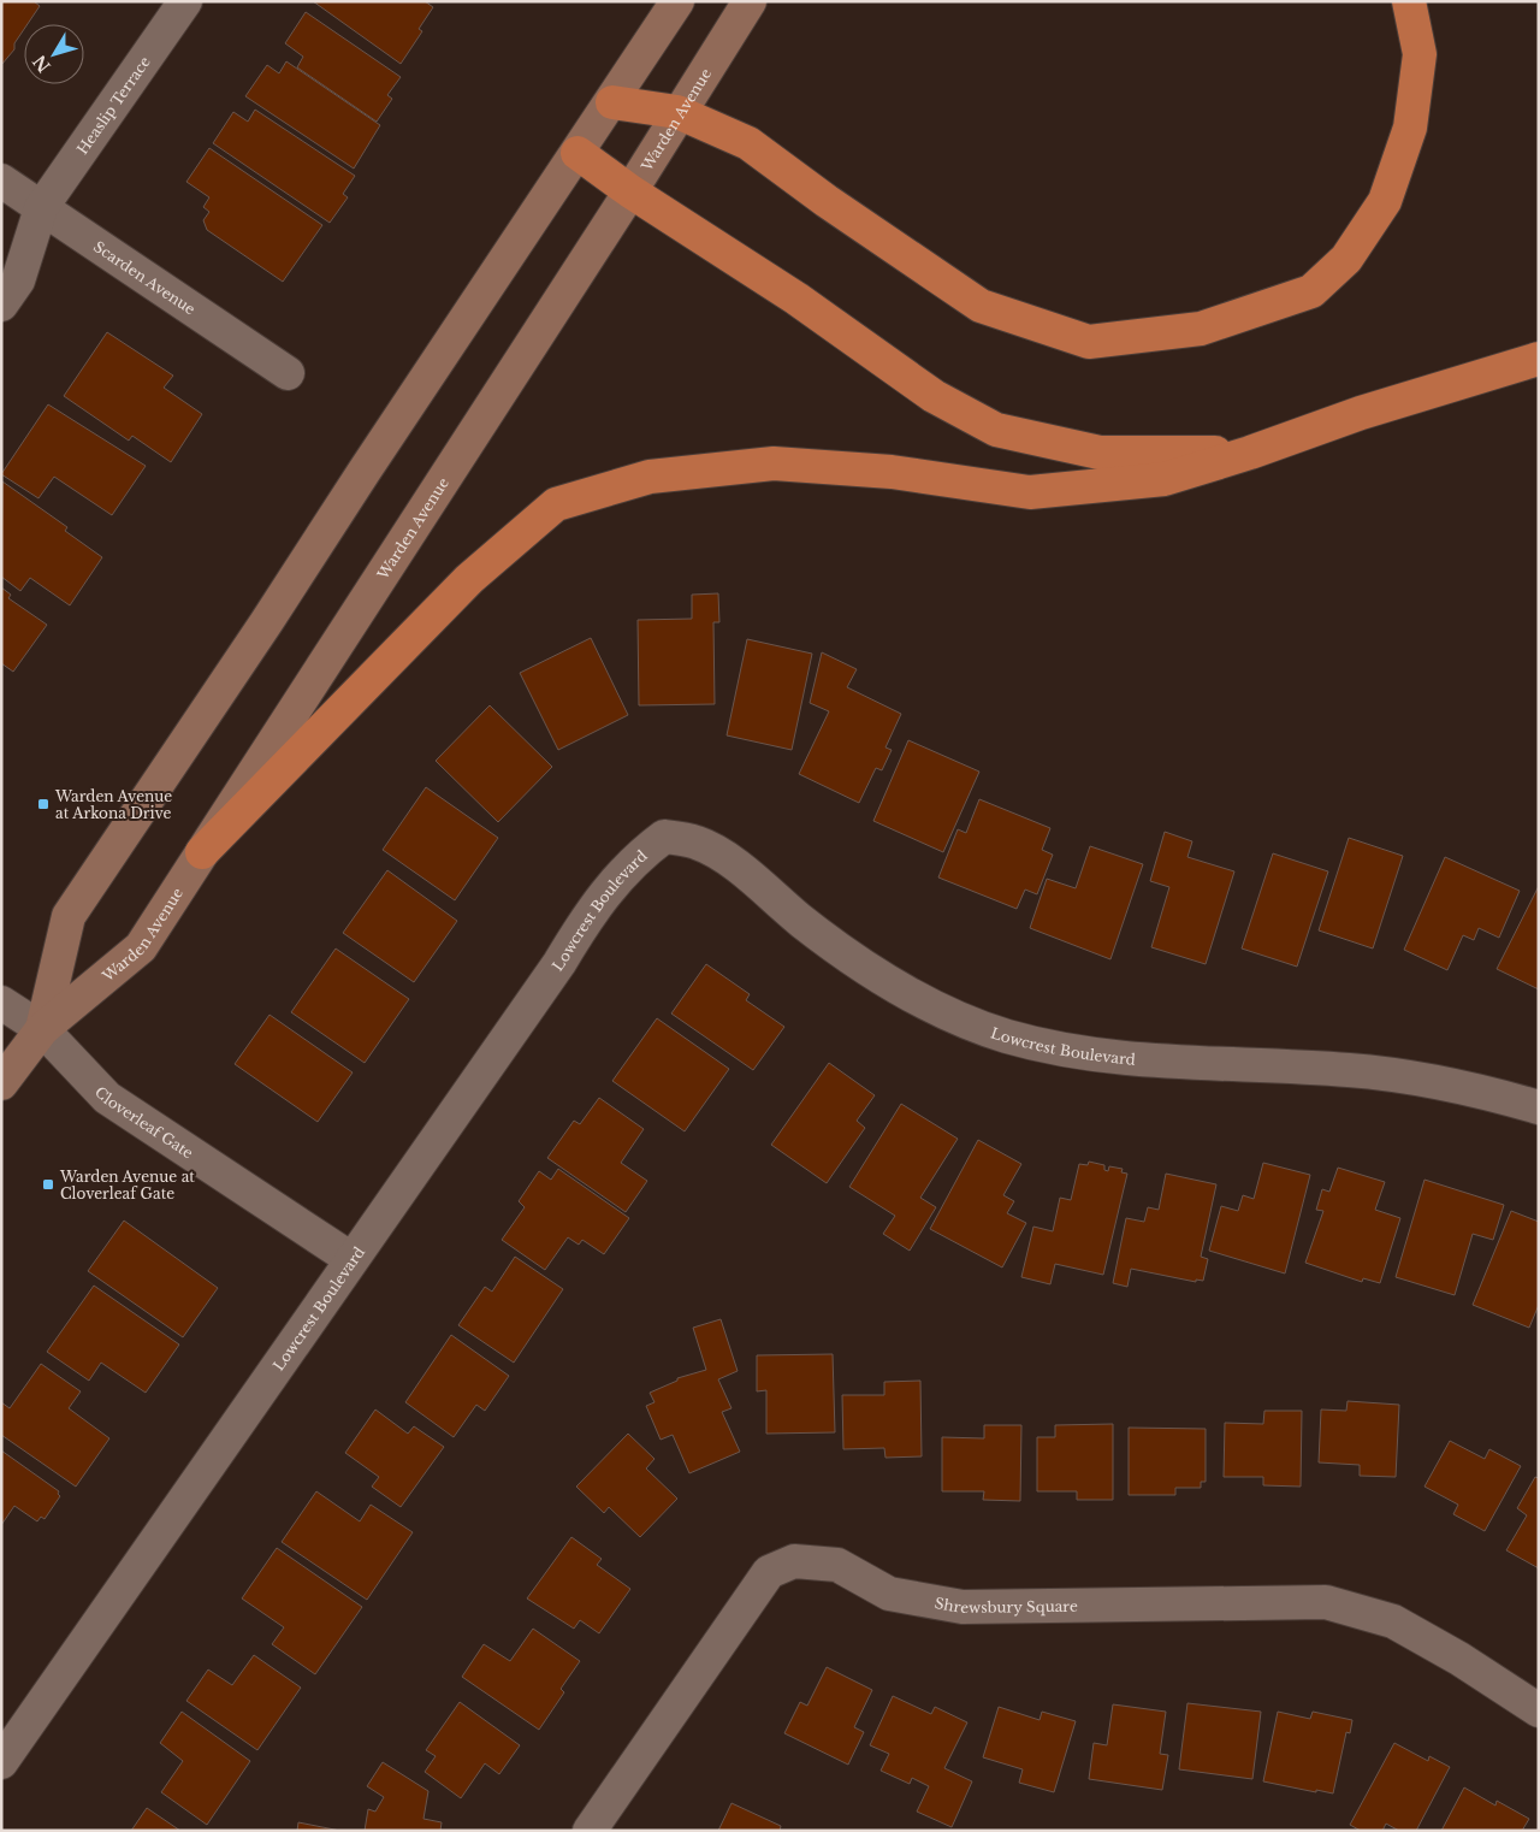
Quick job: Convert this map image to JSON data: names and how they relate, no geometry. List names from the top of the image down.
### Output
{
  "streets": {
    "main road": ["Warden Avenue"],
    "street": [
      "Heaslip Terrace",
      "Scarden Avenue",
      "Lowcrest Boulevard",
      "Cloverleaf Gate",
      "Shrewsbury Square"
    ]
  },
  "crossings": [
    ["Heaslip Terrace", "Scarden Avenue"],
    ["Warden Avenue", "Cloverleaf Gate"],
    ["Lowcrest Boulevard", "Cloverleaf Gate"]
  ],
  "places": {
    "transit": ["Warden Avenue at Arkona Drive", "Warden Avenue at Cloverleaf Gate"]
  },
  "north": "bottom left"
}
